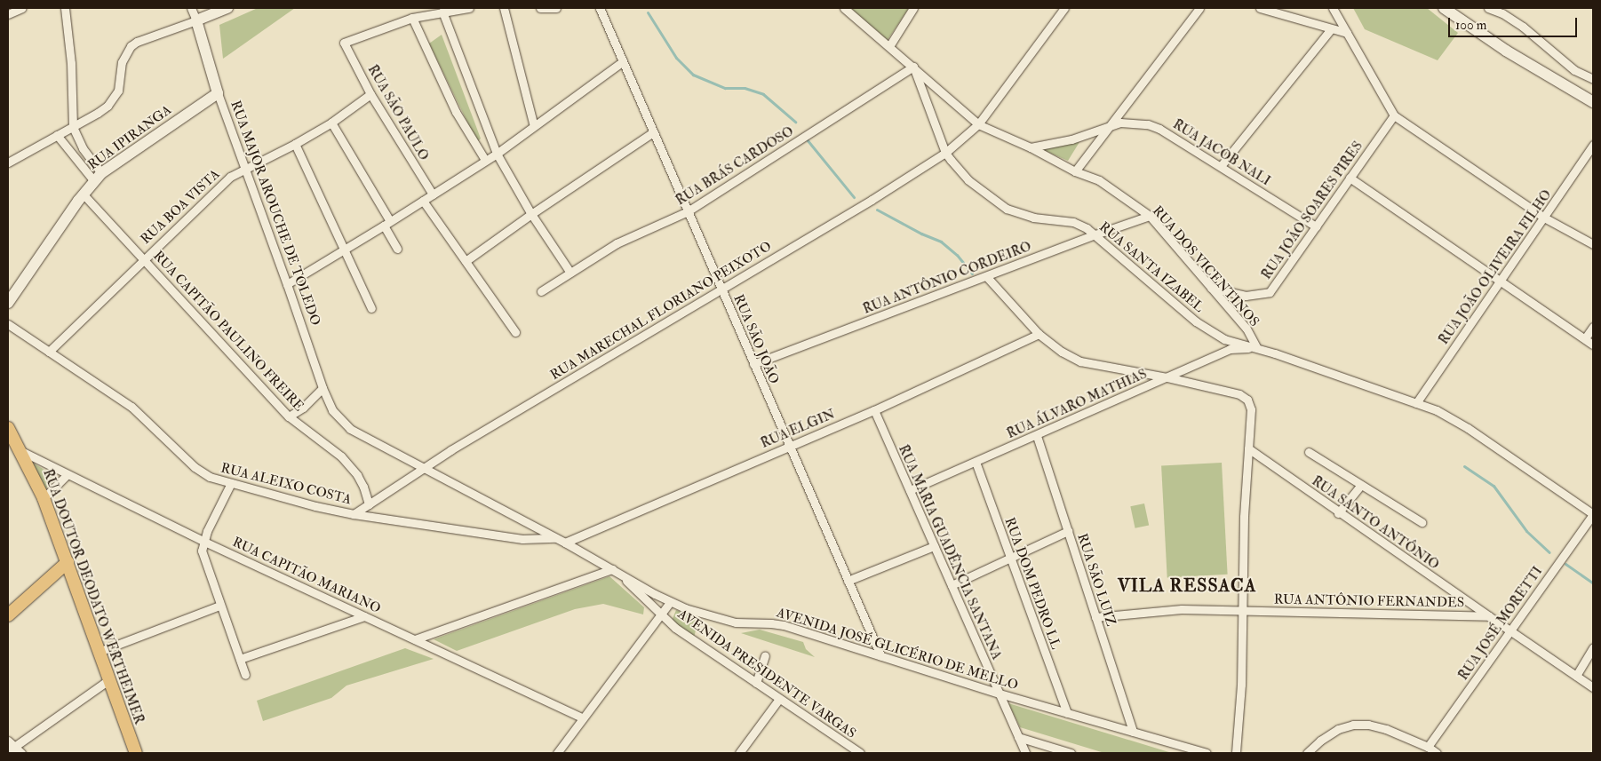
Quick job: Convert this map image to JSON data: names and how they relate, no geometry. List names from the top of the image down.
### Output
{
  "streets": {
    "main road": ["RUA IPIRANGA", "RUA MAJOR AROUCHE DE TOLEDO", "RUA DOUTOR DEODATO WERTHEIMER"],
    "street": [
      "RUA SÃO PAULO",
      "RUA JACOB NALI",
      "RUA BRÁS CARDOSO",
      "RUA BOA VISTA",
      "RUA JOÃO SOARES PIRES",
      "RUA DOS VICENTINOS",
      "RUA SANTA IZABEL",
      "RUA JOÃO OLIVEIRA FILHO",
      "RUA ANTÔNIO CORDEIRO",
      "RUA MARECHAL FLORIANO PEIXOTO",
      "RUA CAPITÃO PAULINO FREIRE",
      "RUA SÃO JOÃO",
      "RUA ÁLVARO MATHIAS",
      "RUA ELGIN",
      "RUA ALEIXO COSTA",
      "RUA SANTO ANTÔNIO",
      "RUA MARIA GUADÊNCIA SANTANA",
      "RUA CAPITÃO MARIANO",
      "RUA SÃO LUIZ",
      "RUA DOM PEDRO LL",
      "RUA ANTÔNIO FERNANDES",
      "RUA JOSÉ MORETTI",
      "AVENIDA JOSÉ GLICÉRIO DE MELLO",
      "AVENIDA PRESIDENTE VARGAS"
    ]
  },
  "crossings": [
    ["RUA SÃO PAULO", "RUA BOA VISTA"],
    ["RUA IPIRANGA", "RUA MAJOR AROUCHE DE TOLEDO"],
    ["RUA IPIRANGA", "RUA CAPITÃO PAULINO FREIRE"],
    ["RUA JACOB NALI", "RUA JOÃO SOARES PIRES"],
    ["RUA JACOB NALI", "RUA DOS VICENTINOS"],
    ["RUA BRÁS CARDOSO", "RUA DOS VICENTINOS"],
    ["RUA BRÁS CARDOSO", "RUA SANTA IZABEL"],
    ["RUA BRÁS CARDOSO", "RUA SÃO JOÃO"],
    ["RUA BOA VISTA", "RUA MAJOR AROUCHE DE TOLEDO"],
    ["RUA BOA VISTA", "RUA CAPITÃO PAULINO FREIRE"],
    ["RUA BOA VISTA", "RUA ALEIXO COSTA"],
    ["RUA JOÃO SOARES PIRES", "RUA DOS VICENTINOS"],
    ["RUA MAJOR AROUCHE DE TOLEDO", "RUA MARECHAL FLORIANO PEIXOTO"],
    ["RUA MAJOR AROUCHE DE TOLEDO", "RUA ELGIN"],
    ["RUA MAJOR AROUCHE DE TOLEDO", "RUA ALEIXO COSTA"],
    ["RUA MAJOR AROUCHE DE TOLEDO", "AVENIDA JOSÉ GLICÉRIO DE MELLO"],
    ["RUA DOS VICENTINOS", "RUA SANTA IZABEL"],
    ["RUA DOS VICENTINOS", "RUA JOÃO OLIVEIRA FILHO"],
    ["RUA DOS VICENTINOS", "RUA ANTÔNIO CORDEIRO"],
    ["RUA DOS VICENTINOS", "RUA MARECHAL FLORIANO PEIXOTO"],
    ["RUA DOS VICENTINOS", "RUA ÁLVARO MATHIAS"],
    ["RUA DOS VICENTINOS", "RUA JOSÉ MORETTI"],
    ["RUA SANTA IZABEL", "RUA ANTÔNIO CORDEIRO"],
    ["RUA SANTA IZABEL", "RUA MARECHAL FLORIANO PEIXOTO"],
    ["RUA SANTA IZABEL", "RUA ÁLVARO MATHIAS"],
    ["RUA ANTÔNIO CORDEIRO", "RUA SÃO JOÃO"],
    ["RUA MARECHAL FLORIANO PEIXOTO", "RUA CAPITÃO PAULINO FREIRE"],
    ["RUA MARECHAL FLORIANO PEIXOTO", "RUA SÃO JOÃO"],
    ["RUA MARECHAL FLORIANO PEIXOTO", "RUA ALEIXO COSTA"],
    ["RUA SÃO JOÃO", "RUA ELGIN"],
    ["RUA SÃO JOÃO", "AVENIDA JOSÉ GLICÉRIO DE MELLO"],
    ["RUA ÁLVARO MATHIAS", "RUA MARIA GUADÊNCIA SANTANA"],
    ["RUA ÁLVARO MATHIAS", "RUA SÃO LUIZ"],
    ["RUA ÁLVARO MATHIAS", "RUA DOM PEDRO LL"],
    ["RUA ELGIN", "RUA MARIA GUADÊNCIA SANTANA"],
    ["RUA ELGIN", "AVENIDA JOSÉ GLICÉRIO DE MELLO"],
    ["RUA SANTO ANTÔNIO", "RUA ANTÔNIO FERNANDES"],
    ["RUA MARIA GUADÊNCIA SANTANA", "AVENIDA JOSÉ GLICÉRIO DE MELLO"],
    ["RUA CAPITÃO MARIANO", "RUA DOUTOR DEODATO WERTHEIMER"],
    ["RUA SÃO LUIZ", "RUA ANTÔNIO FERNANDES"],
    ["RUA SÃO LUIZ", "AVENIDA JOSÉ GLICÉRIO DE MELLO"],
    ["RUA DOM PEDRO LL", "AVENIDA JOSÉ GLICÉRIO DE MELLO"],
    ["AVENIDA JOSÉ GLICÉRIO DE MELLO", "AVENIDA PRESIDENTE VARGAS"]
  ],
  "districts": ["VILA RESSACA"],
  "scale_bar": "100 m"
}
